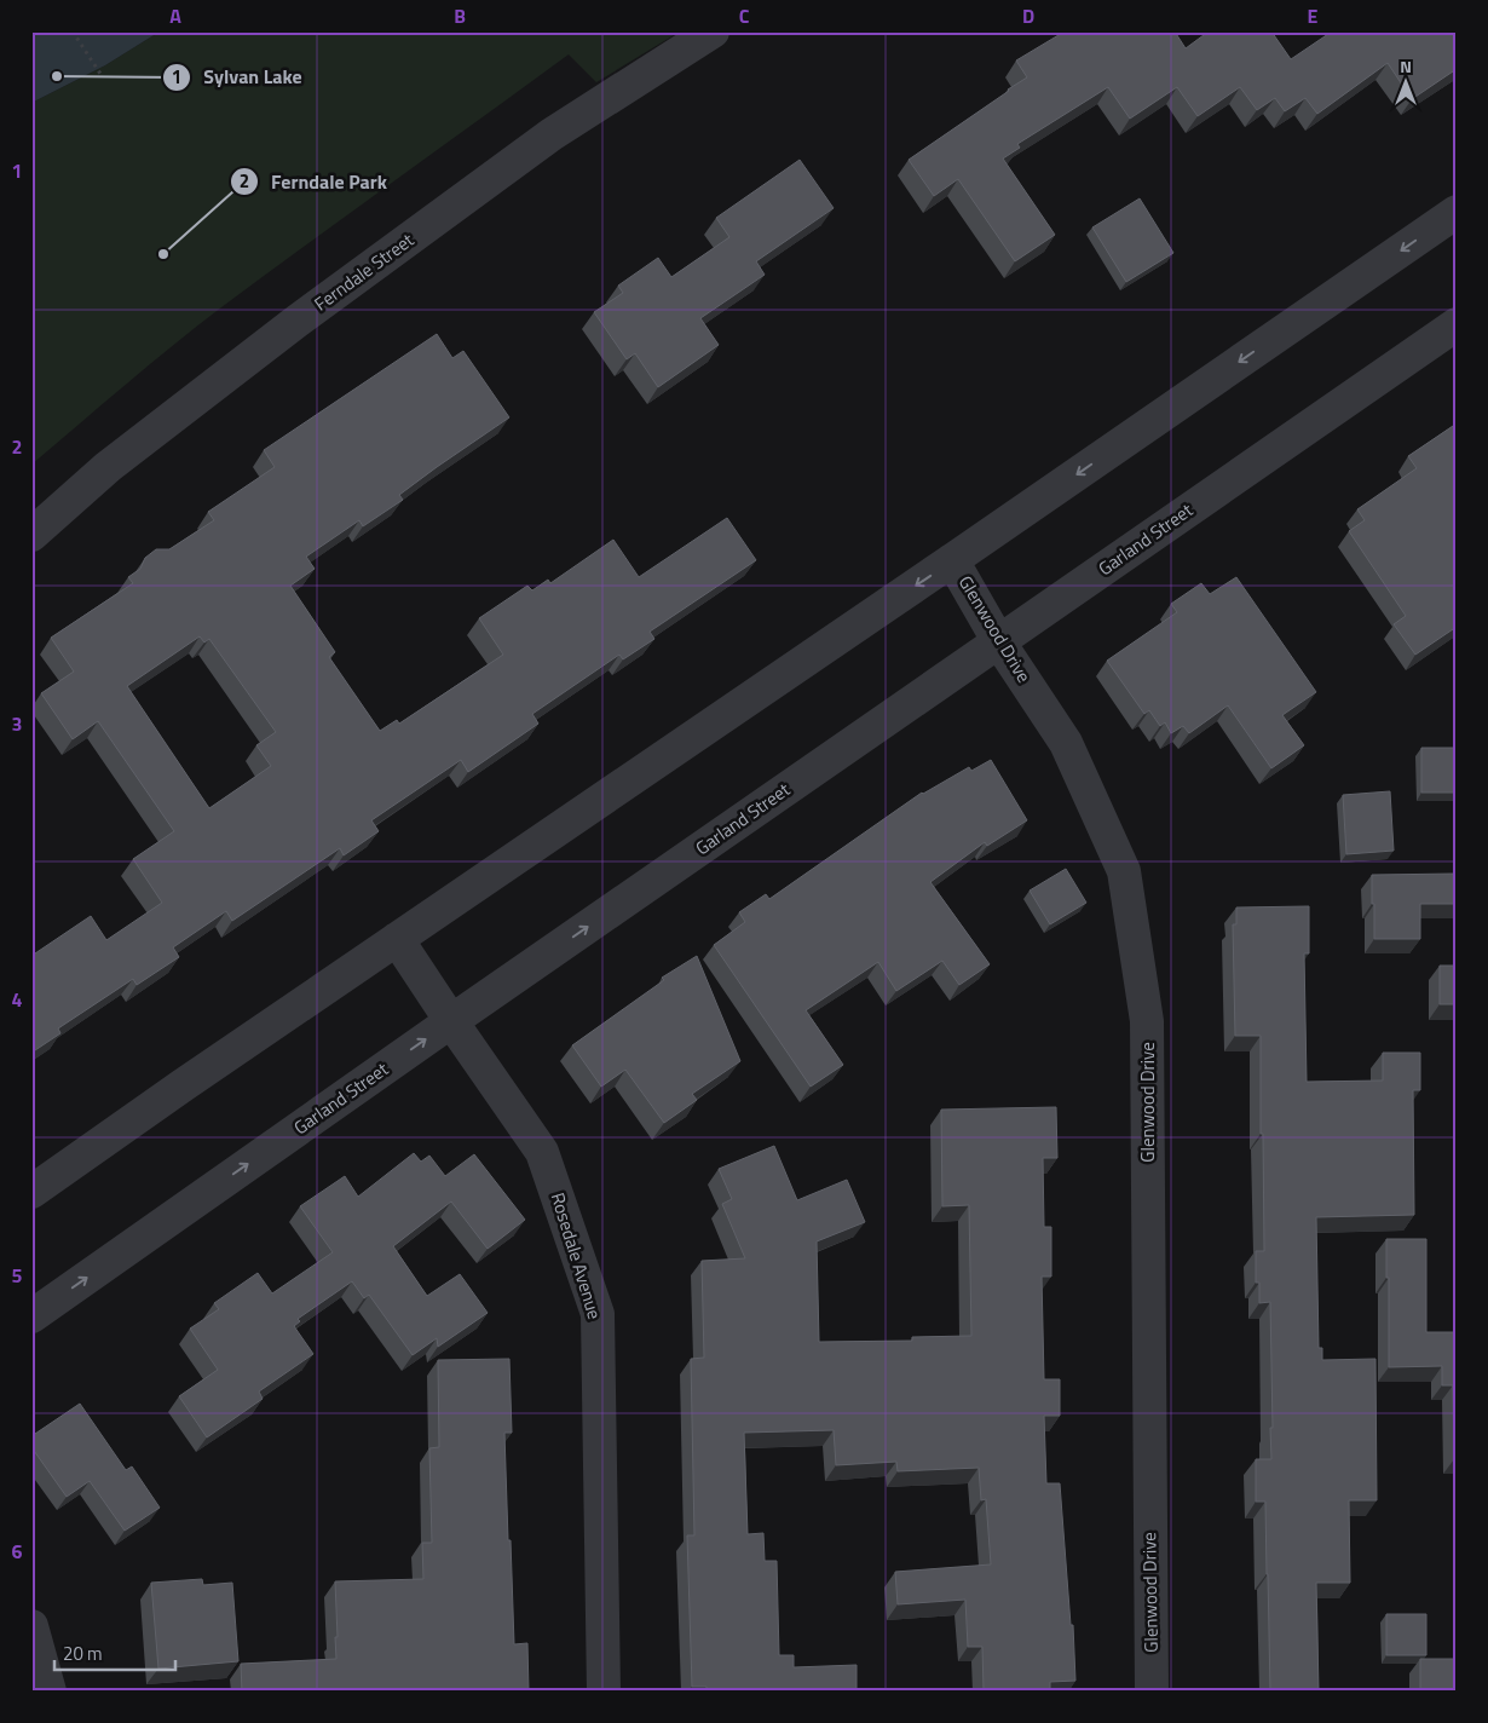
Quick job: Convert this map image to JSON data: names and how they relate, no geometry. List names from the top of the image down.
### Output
{
  "streets": {
    "street": [
      "Ferndale Street",
      "Garland Street",
      "Glenwood Drive",
      "Rosedale Avenue"
    ]
  },
  "crossings": [
    ["Garland Street", "Glenwood Drive"],
    ["Garland Street", "Rosedale Avenue"]
  ],
  "places": ["Sylvan Lake", "Ferndale Park"],
  "scale_bar": "20 m",
  "north": "top",
  "grid": {
    "columns": [
      "A",
      "B",
      "C",
      "D",
      "E"
    ],
    "rows": [
      "1",
      "2",
      "3",
      "4",
      "5",
      "6"
    ]
  }
}
